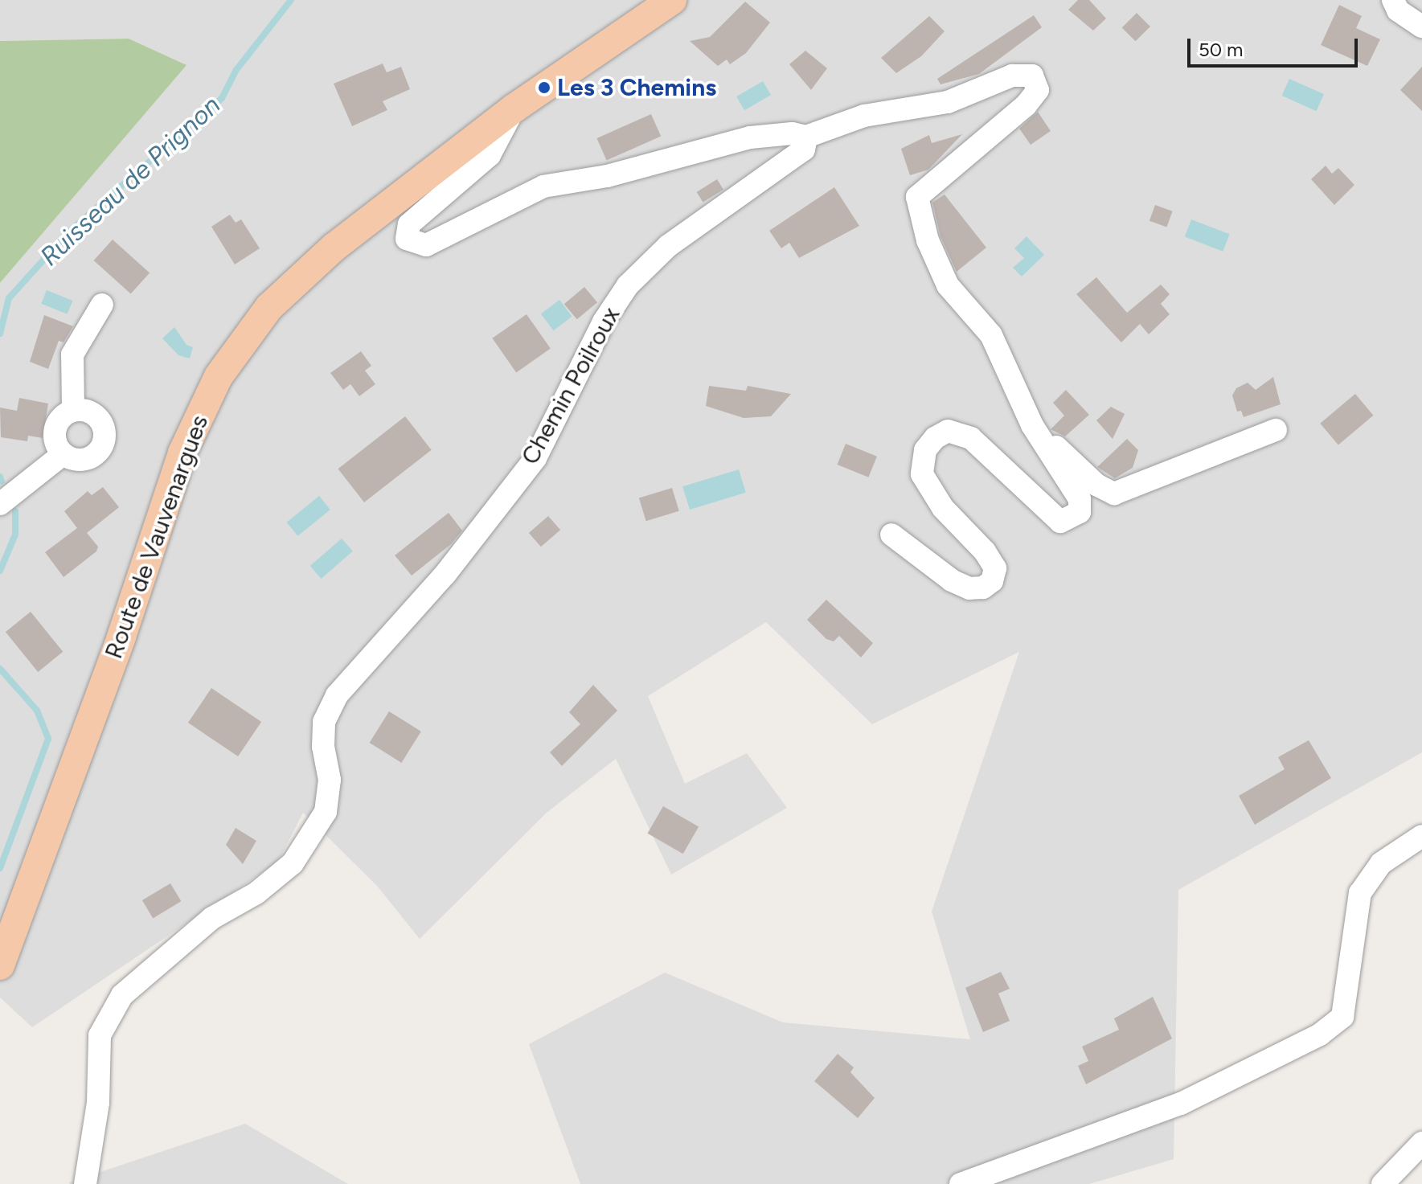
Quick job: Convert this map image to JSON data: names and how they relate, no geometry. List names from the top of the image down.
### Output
{
  "streets": {
    "main road": ["Route de Vauvenargues"],
    "street": ["Chemin Poilroux"]
  },
  "water": ["Ruisseau de Prignon"],
  "places": ["Les 3 Chemins"],
  "scale_bar": "50 m"
}
